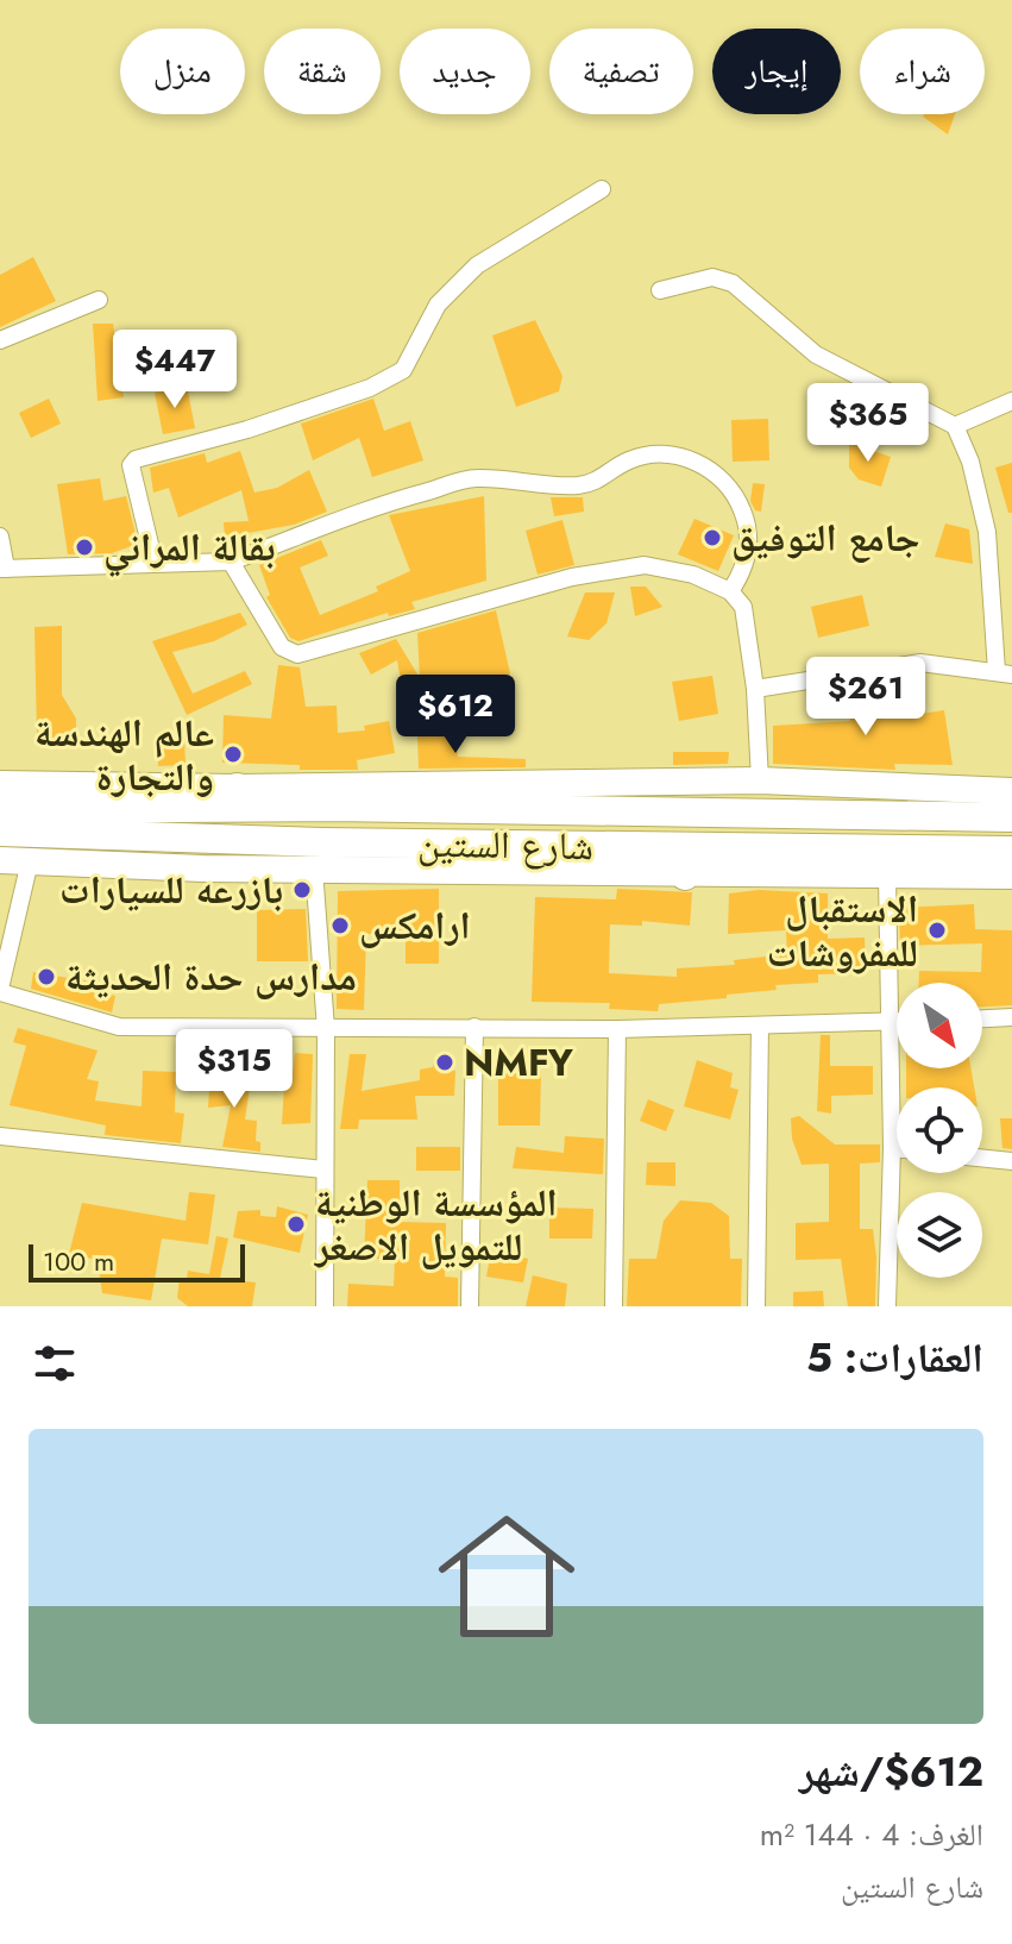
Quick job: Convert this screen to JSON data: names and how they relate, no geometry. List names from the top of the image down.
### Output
{
  "streets": {
    "highway": ["شارع الستين"]
  },
  "places": [
    "جامع التوفيق",
    "بقالة المراني",
    "عالم الهندسة والتجارة",
    "بازرعه للسيارات",
    "ارامكس",
    "الاستقبال للمفروشات",
    "مدارس حدة الحديثة",
    "NMFY",
    "المؤسسة الوطنية للتمويل الاصغر"
  ],
  "scale_bar": "100 m",
  "north": "bottom right",
  "page": {
    "chip": [
      "شراء",
      "إيجار",
      "تصفية",
      "جديد",
      "شقة",
      "منزل"
    ],
    "price": [
      "$447",
      "$365",
      "$261",
      "$612",
      "$315"
    ],
    "scale": "100 m",
    "heading": "العقارات: 5",
    "list": [
      {
        "name": "$612/شهر",
        "note": "الغرف: 4 · 144 m² · شارع الستين"
      }
    ]
  }
}
